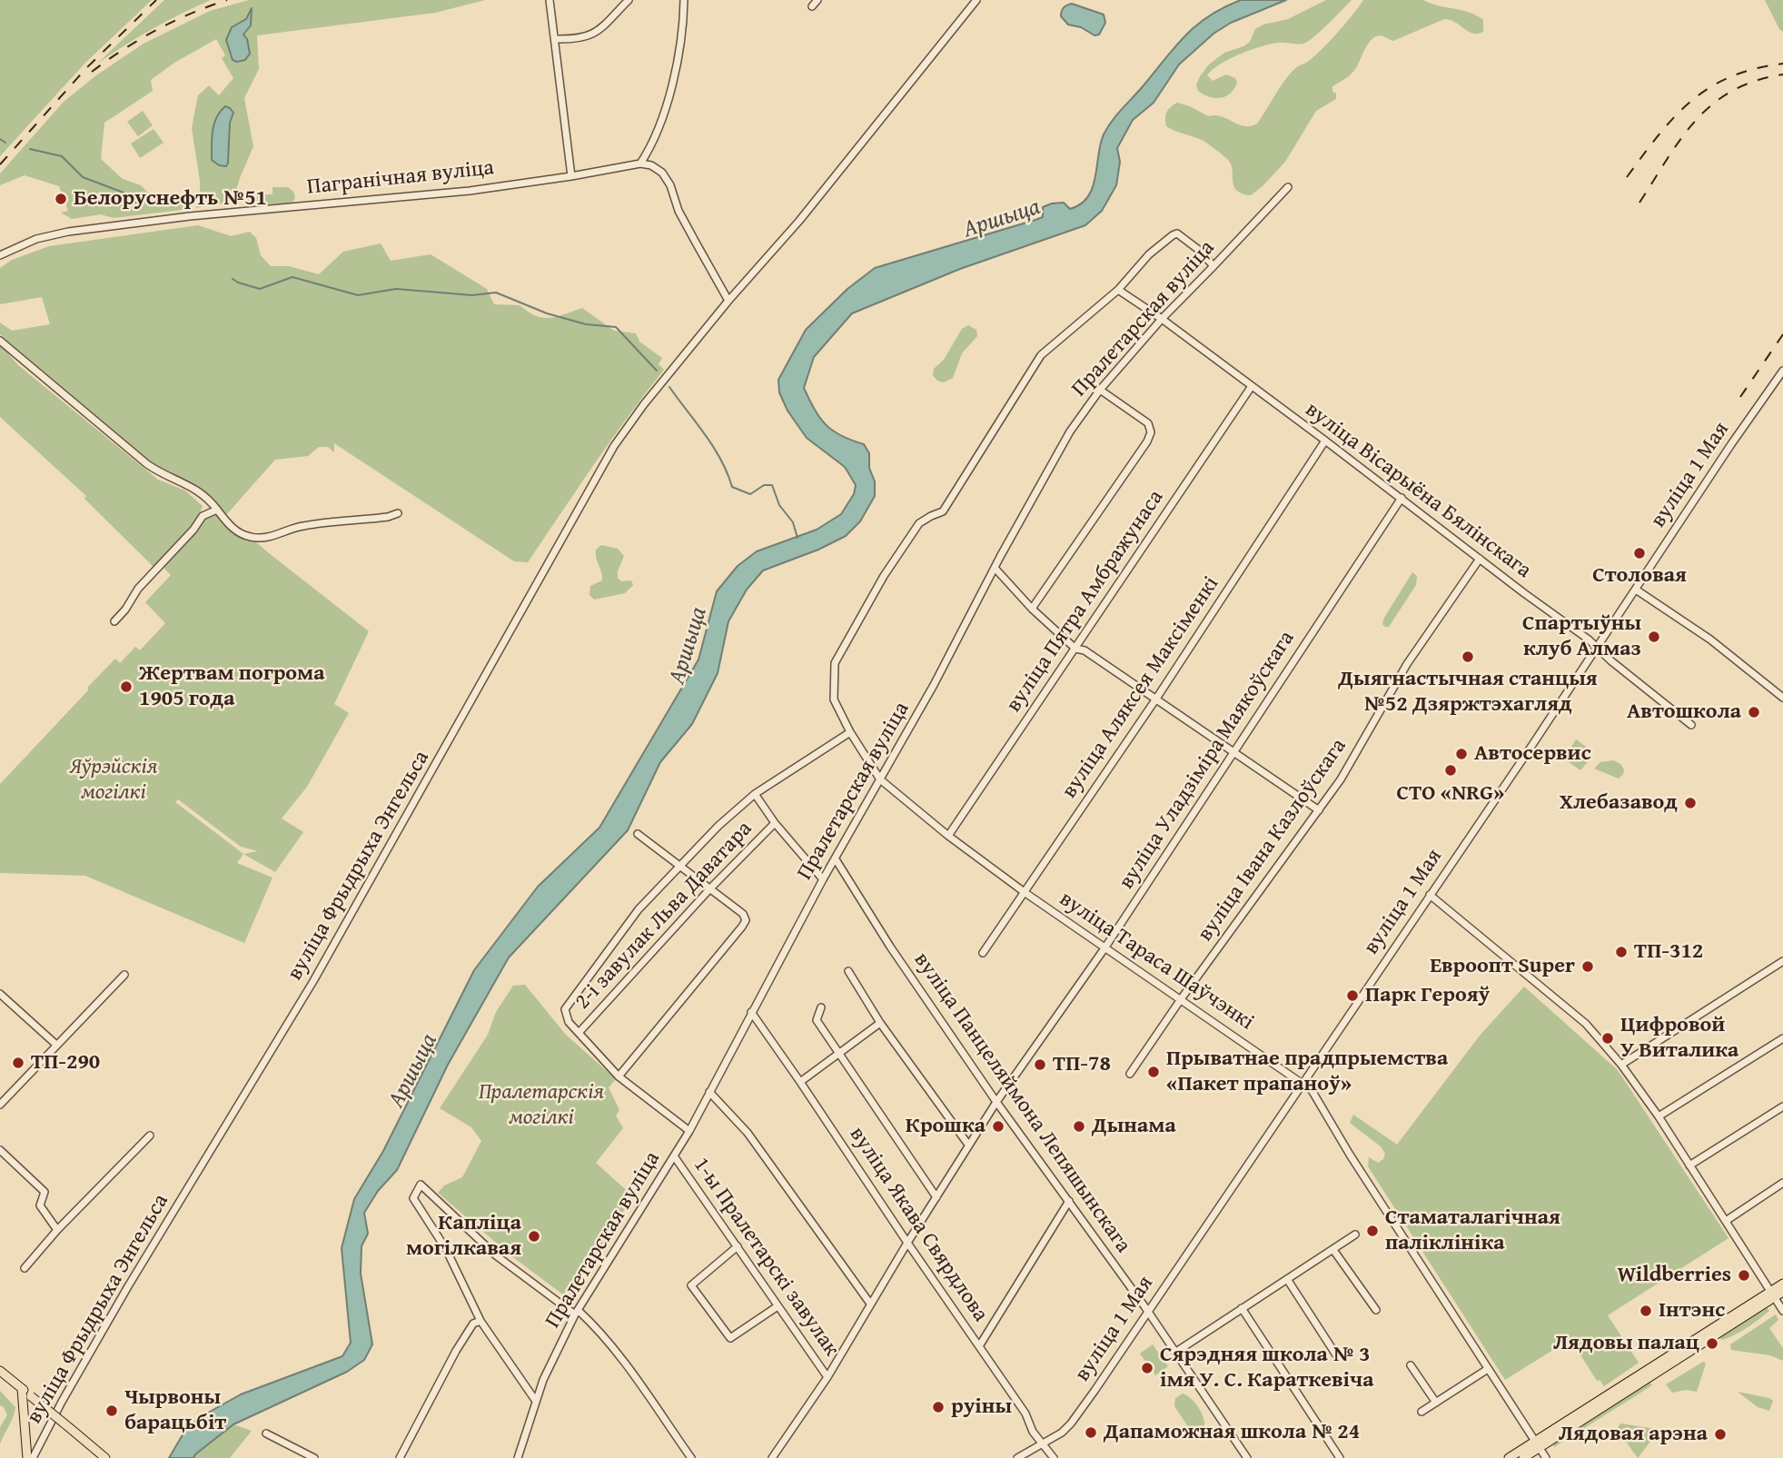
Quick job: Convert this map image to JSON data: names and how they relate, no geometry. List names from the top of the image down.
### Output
{
  "streets": {
    "street": [
      "Пагранічная вуліца",
      "Пралетарская вуліца",
      "вуліца 1 Мая",
      "вуліца Вісарыёна Бялінскага",
      "вуліца Пятра Амбражунаса",
      "вуліца Аляксея Максіменкі",
      "вуліца Уладзіміра Маякоўскага",
      "вуліца Івана Казлоўскага",
      "вуліца Фрыдрыха Энгельса",
      "2-і завулак Льва Даватара",
      "вуліца Тараса Шаўчэнкі",
      "вуліца Панцеляймона Лепяшынскага",
      "вуліца Якава Свярдлова",
      "1-ы Пралетарскі завулак"
    ]
  },
  "crossings": [
    ["Пралетарская вуліца", "вуліца Вісарыёна Бялінскага"],
    ["Пралетарская вуліца", "вуліца Тараса Шаўчэнкі"],
    ["Пралетарская вуліца", "вуліца Панцеляймона Лепяшынскага"],
    ["Пралетарская вуліца", "вуліца Якава Свярдлова"],
    ["Пралетарская вуліца", "1-ы Пралетарскі завулак"],
    ["вуліца 1 Мая", "вуліца Вісарыёна Бялінскага"],
    ["вуліца 1 Мая", "вуліца Тараса Шаўчэнкі"],
    ["вуліца 1 Мая", "вуліца Панцеляймона Лепяшынскага"],
    ["вуліца 1 Мая", "вуліца Якава Свярдлова"],
    ["вуліца Вісарыёна Бялінскага", "вуліца Пятра Амбражунаса"],
    ["вуліца Вісарыёна Бялінскага", "вуліца Аляксея Максіменкі"],
    ["вуліца Вісарыёна Бялінскага", "вуліца Уладзіміра Маякоўскага"],
    ["вуліца Вісарыёна Бялінскага", "вуліца Івана Казлоўскага"],
    ["вуліца Вісарыёна Бялінскага", "вуліца Тараса Шаўчэнкі"],
    ["вуліца Пятра Амбражунаса", "вуліца Тараса Шаўчэнкі"],
    ["вуліца Аляксея Максіменкі", "вуліца Тараса Шаўчэнкі"],
    ["вуліца Уладзіміра Маякоўскага", "вуліца Тараса Шаўчэнкі"],
    ["вуліца Уладзіміра Маякоўскага", "вуліца Панцеляймона Лепяшынскага"],
    ["вуліца Уладзіміра Маякоўскага", "вуліца Якава Свярдлова"],
    ["вуліца Уладзіміра Маякоўскага", "1-ы Пралетарскі завулак"],
    ["вуліца Івана Казлоўскага", "вуліца Тараса Шаўчэнкі"]
  ],
  "water": ["Аршыца"],
  "parks": ["Яўрэйскія могілкі", "Пралетарскія могілкі"],
  "places": [
    "Белоруснефть №51",
    "Столовая",
    "Спартыўны клуб Алмаз",
    "Дыягнастычная станцыя №52 Дзяржтэхагляд",
    "Жертвам погрома 1905 года",
    "Автошкола",
    "Автосервис",
    "СТО «NRG»",
    "Хлебазавод",
    "ТП-312",
    "Евроопт Super",
    "Парк Герояў",
    "Цифровой У Виталика",
    "ТП-290",
    "ТП-78",
    "Прыватнае прадпрыемства «Пакет прапаноў»",
    "Крошка",
    "Дынама",
    "Стаматалагічная паліклініка",
    "Капліца могілкавая",
    "Wildberries",
    "Інтэнс",
    "Лядовы палац",
    "Сярэдняя школа № 3 імя У. С. Караткевіча",
    "руіны",
    "Чырвоны барацьбіт",
    "Дапаможная школа № 24",
    "Лядовая арэна"
  ]
}
